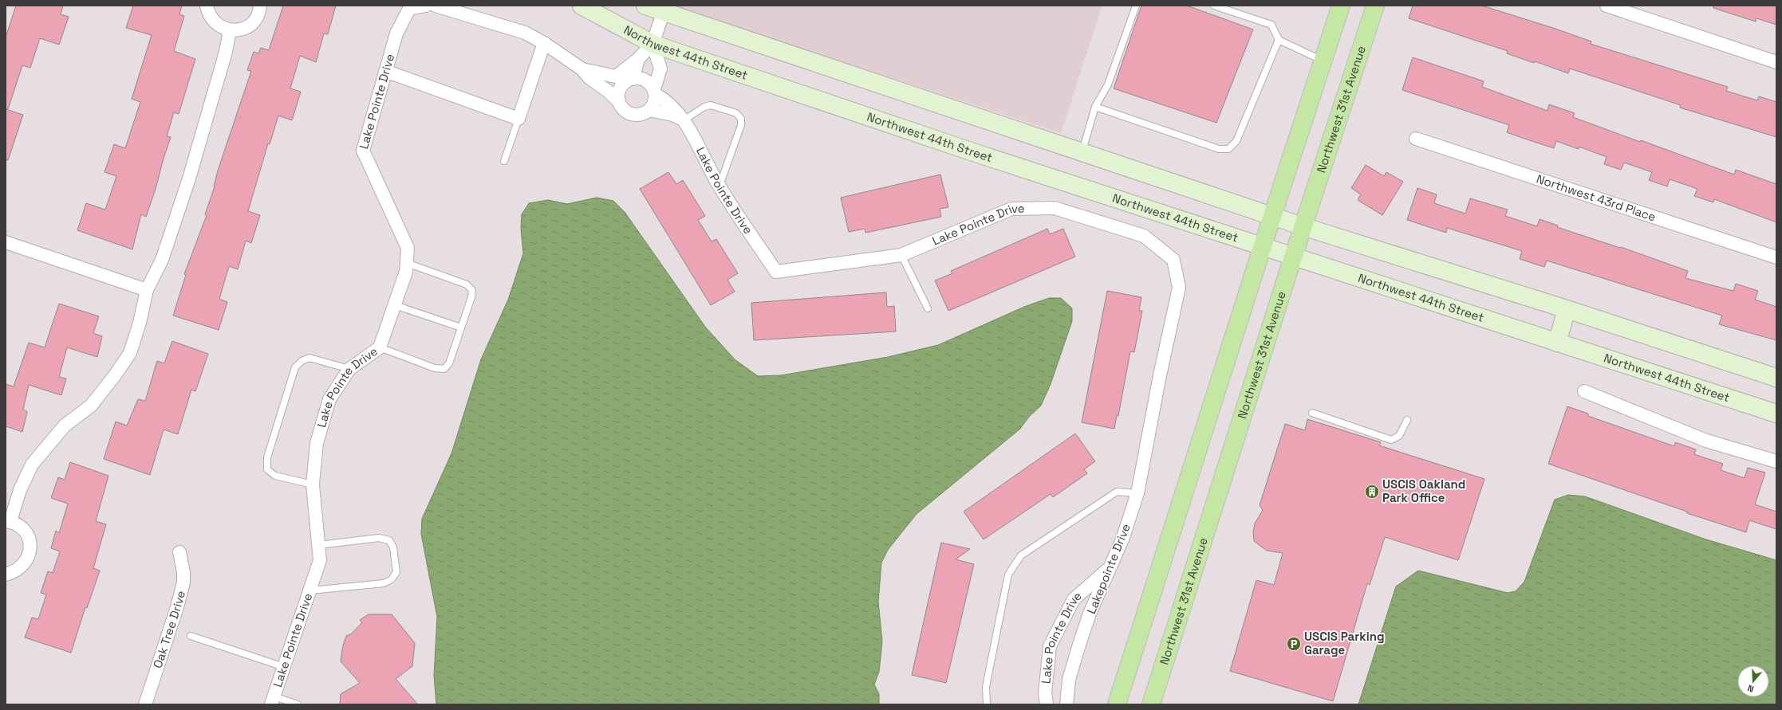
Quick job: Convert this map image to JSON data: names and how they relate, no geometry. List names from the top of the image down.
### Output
{
  "streets": {
    "main road": ["Northwest 31st Avenue"],
    "street": [
      "Northwest 44th Street",
      "Lake Pointe Drive",
      "Northwest 43rd Place",
      "Lakepointe Drive",
      "Oak Tree Drive"
    ]
  },
  "crossings": [
    ["Northwest 44th Street", "Northwest 31st Avenue"],
    ["Lake Pointe Drive", "Lakepointe Drive"]
  ],
  "places": {
    "building": ["USCIS Oakland Park Office"],
    "parking": ["USCIS Parking Garage"]
  },
  "north": "bottom"
}
